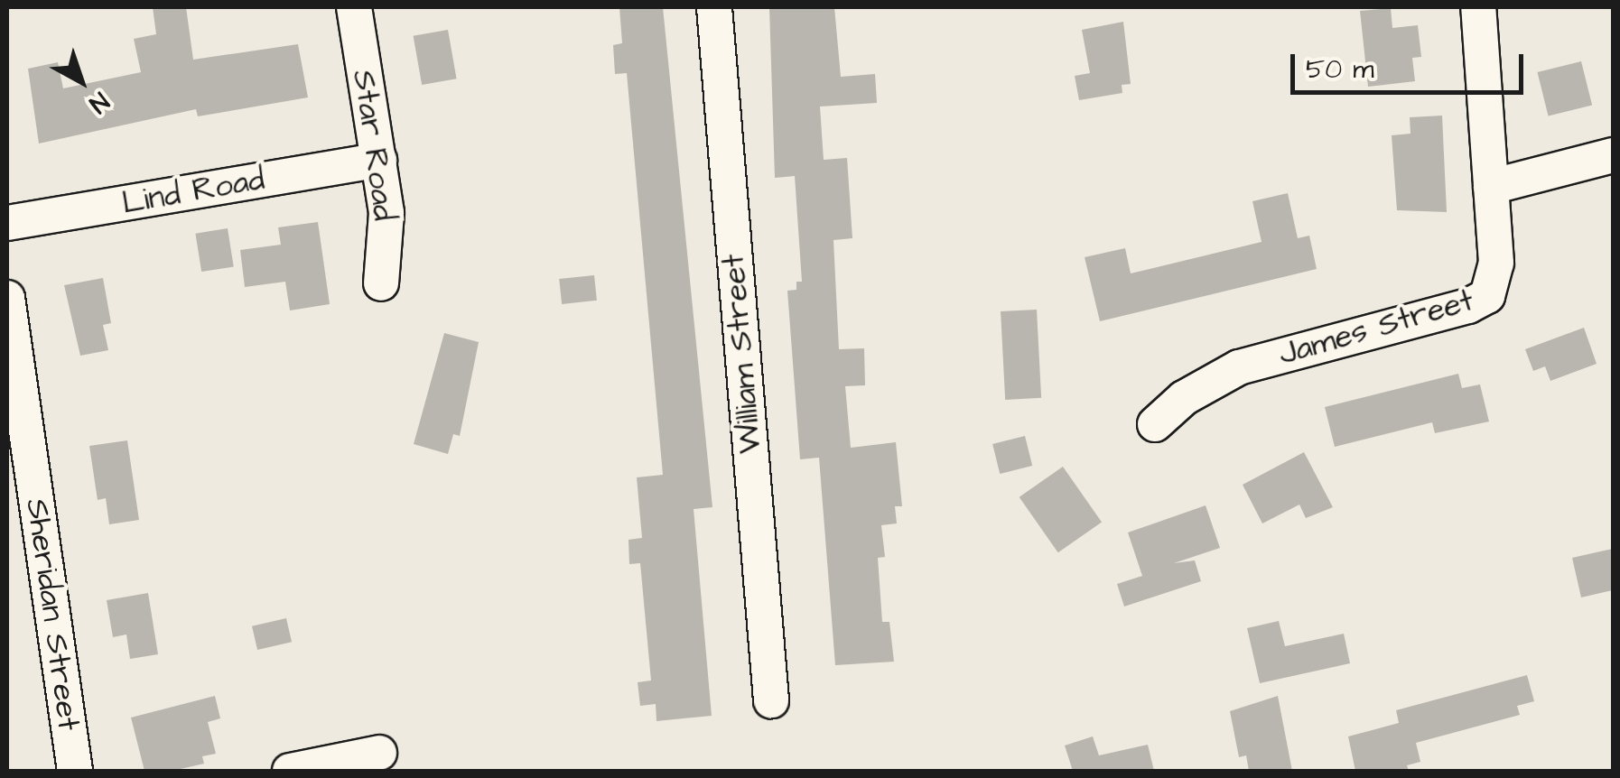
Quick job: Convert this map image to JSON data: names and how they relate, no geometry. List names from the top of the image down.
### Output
{
  "streets": {
    "street": [
      "Star Road",
      "Lind Road",
      "James Street",
      "William Street",
      "Sheridan Street"
    ]
  },
  "crossings": [
    ["Star Road", "Lind Road"]
  ],
  "scale_bar": "50 m",
  "north": "bottom right"
}
